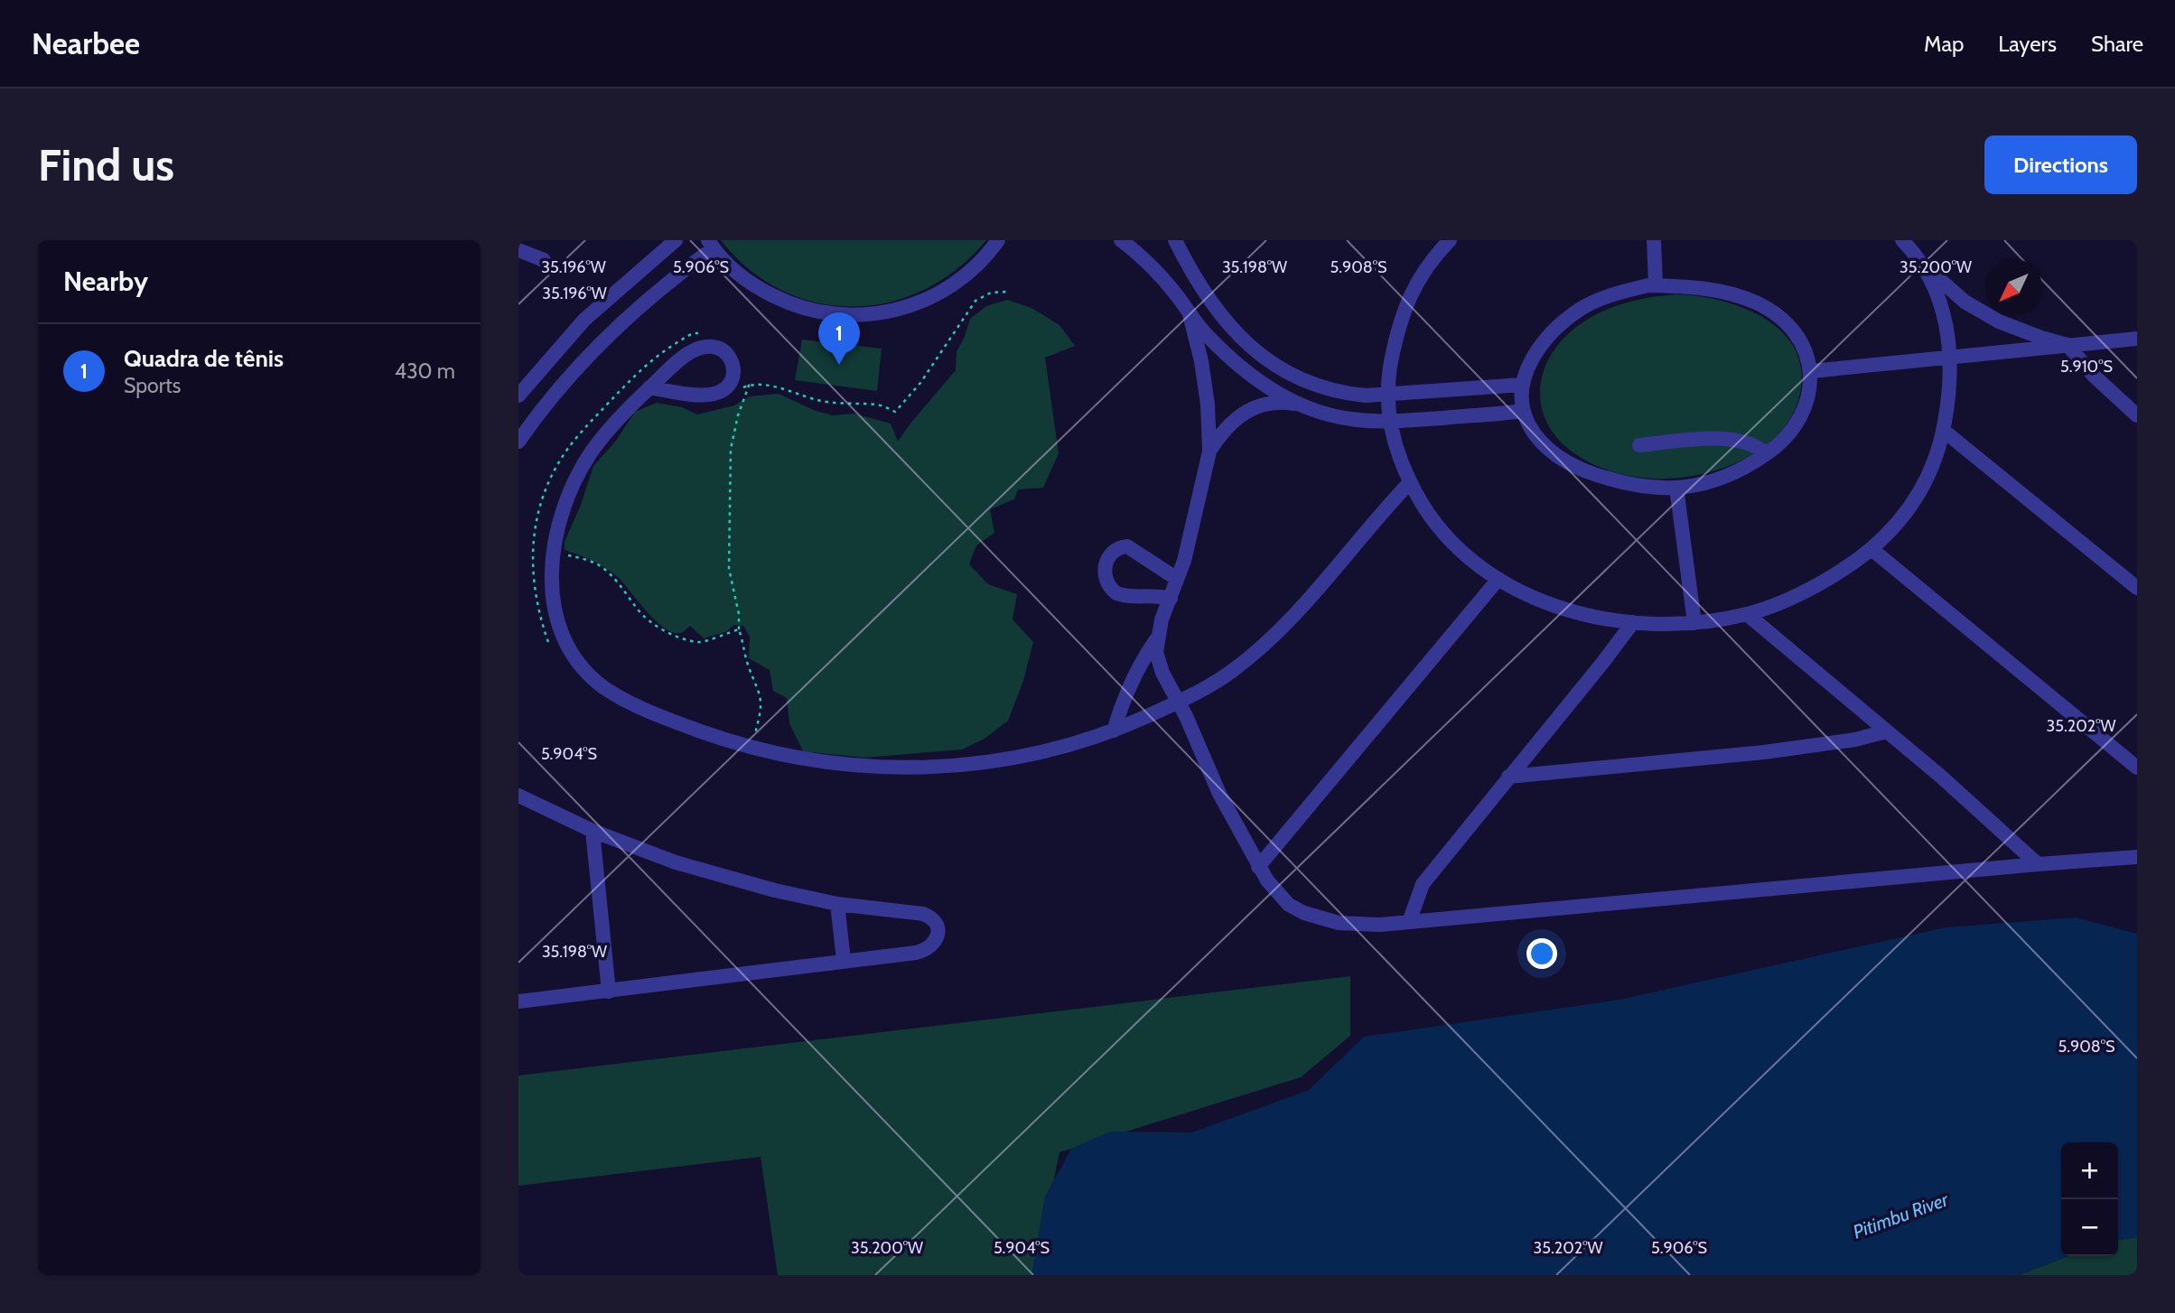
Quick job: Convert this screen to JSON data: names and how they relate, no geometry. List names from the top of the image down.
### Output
{
  "water": ["Pitimbu River"],
  "north": "bottom left",
  "page": {
    "header": "Nearbee",
    "nav": ["Map", "Layers", "Share"],
    "buttons": "Directions",
    "title": "Find us",
    "heading": "Nearby",
    "pins": "1",
    "list": [
      {
        "mark": "1",
        "name": "Quadra de tênis",
        "note": "Sports",
        "value": "430 m"
      }
    ],
    "map_buttons": ["+", "−"]
  },
  "coordinates": [
    "35.196°W",
    "35.198°W",
    "35.200°W",
    "5.906°S",
    "5.908°S",
    "5.910°S",
    "35.202°W",
    "5.904°S"
  ]
}
